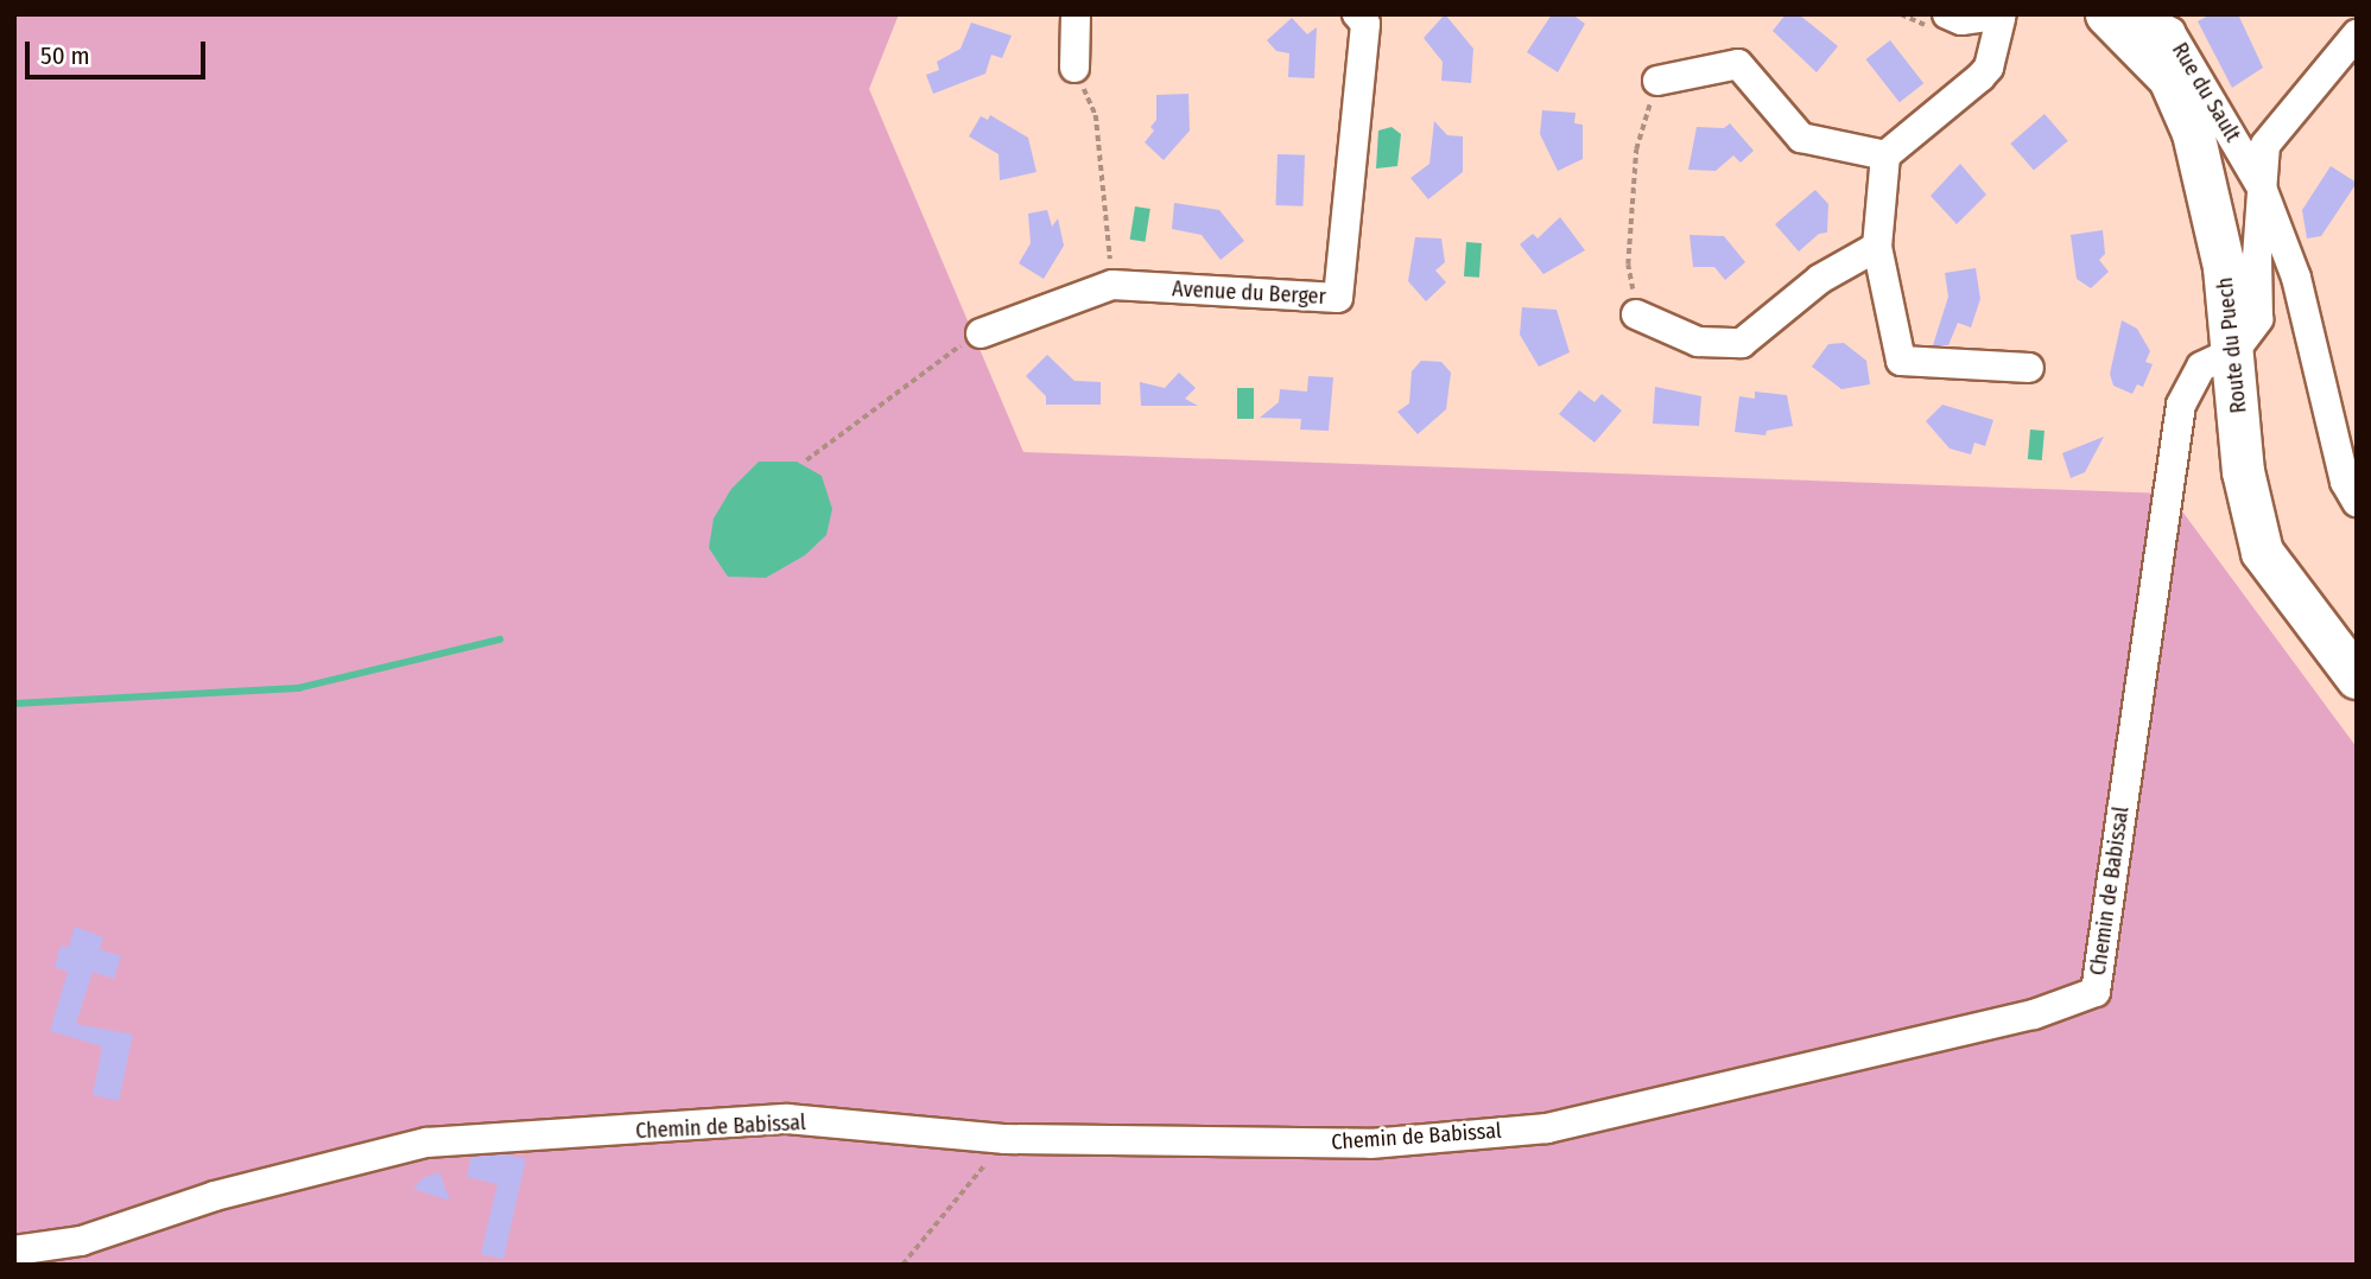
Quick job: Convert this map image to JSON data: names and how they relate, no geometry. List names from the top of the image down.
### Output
{
  "streets": {
    "street": [
      "Rue du Sault",
      "Avenue du Berger",
      "Route du Puech",
      "Chemin de Babissal"
    ]
  },
  "crossings": [
    ["Rue du Sault", "Route du Puech"],
    ["Route du Puech", "Chemin de Babissal"]
  ],
  "scale_bar": "50 m"
}
